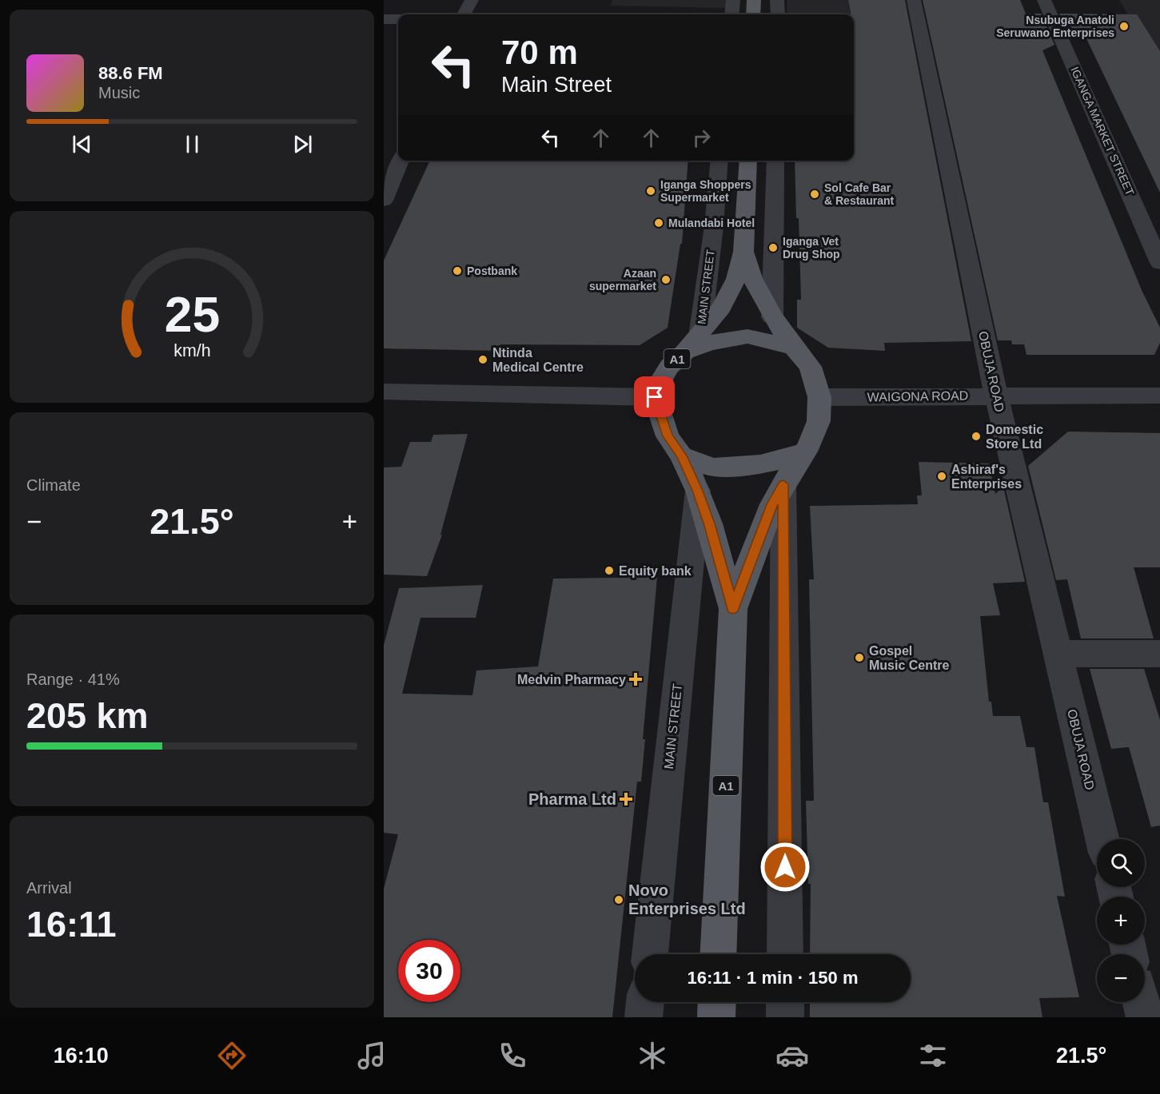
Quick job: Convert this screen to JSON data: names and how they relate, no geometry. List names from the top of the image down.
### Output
{
  "streets": {
    "main road": ["MAIN STREET", "A1"],
    "street": ["IGANGA MARKET STREET", "OBUJA ROAD", "WAIGONA ROAD"]
  },
  "crossings": [
    ["MAIN STREET", "WAIGONA ROAD"],
    ["OBUJA ROAD", "WAIGONA ROAD"]
  ],
  "places": {
    "other": [
      "Nsubuga Anatoli Seruwano Enterprises",
      "Iganga Shoppers Supermarket",
      "Sol Cafe Bar & Restaurant",
      "Mulandabi Hotel",
      "Iganga Vet Drug Shop",
      "Postbank",
      "Azaan supermarket",
      "Ntinda Medical Centre",
      "Domestic Store Ltd",
      "Ashiraf's Enterprises",
      "Equity bank",
      "Gospel Music Centre",
      "Novo Enterprises Ltd"
    ],
    "health": ["Medvin Pharmacy", "Pharma Ltd"]
  },
  "page": {
    "turn": ["70 m", "Main Street"],
    "song": ["88.6 FM", "Music"],
    "tile": [
      "Climate",
      ["Range · 41%", "205 km"],
      ["Arrival", "16:11"]
    ],
    "heat": ["−", "21.5°", "+"],
    "map_buttons": ["+", "−"],
    "limit": "30",
    "trip": "16:11 · 1 min · 150 m",
    "tabs": ["16:10", "21.5°"],
    "gauge": ["25", "km/h"]
  }
}
